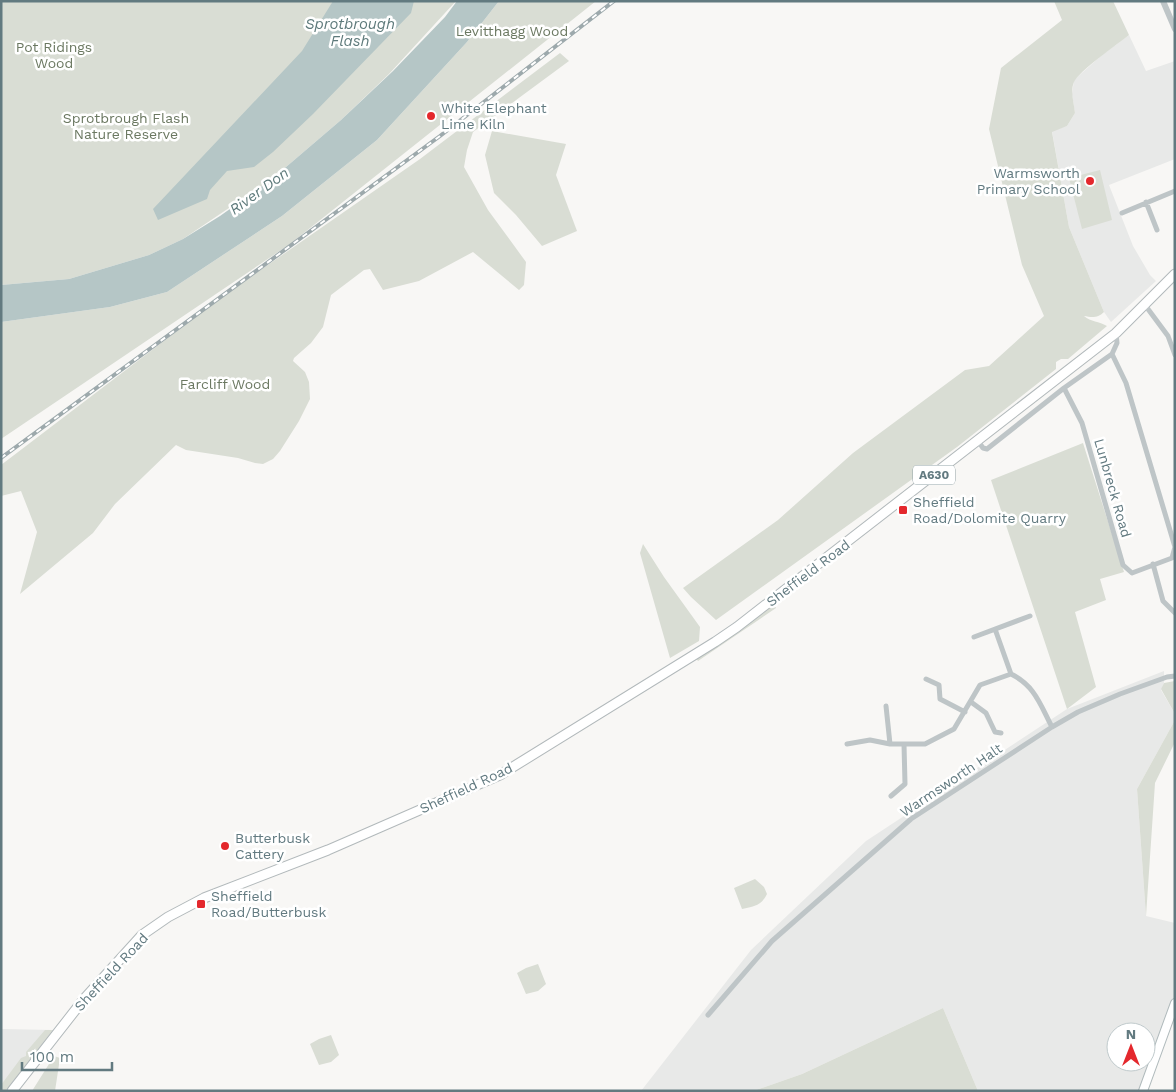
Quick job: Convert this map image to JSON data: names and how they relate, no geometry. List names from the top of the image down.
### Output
{
  "streets": {
    "main road": ["A630", "Sheffield Road"],
    "street": ["Lunbreck Road", "Warmsworth Halt"]
  },
  "water": ["Sprotbrough Flash", "River Don"],
  "parks": [
    "Levitthagg Wood",
    "Pot Ridings Wood",
    "Sprotbrough Flash Nature Reserve",
    "Farcliff Wood"
  ],
  "places": {
    "other": ["White Elephant Lime Kiln", "Warmsworth Primary School", "Butterbusk Cattery"],
    "transit": ["Sheffield Road/Dolomite Quarry", "Sheffield Road/Butterbusk"]
  },
  "scale_bar": "100 m",
  "north": "top"
}
